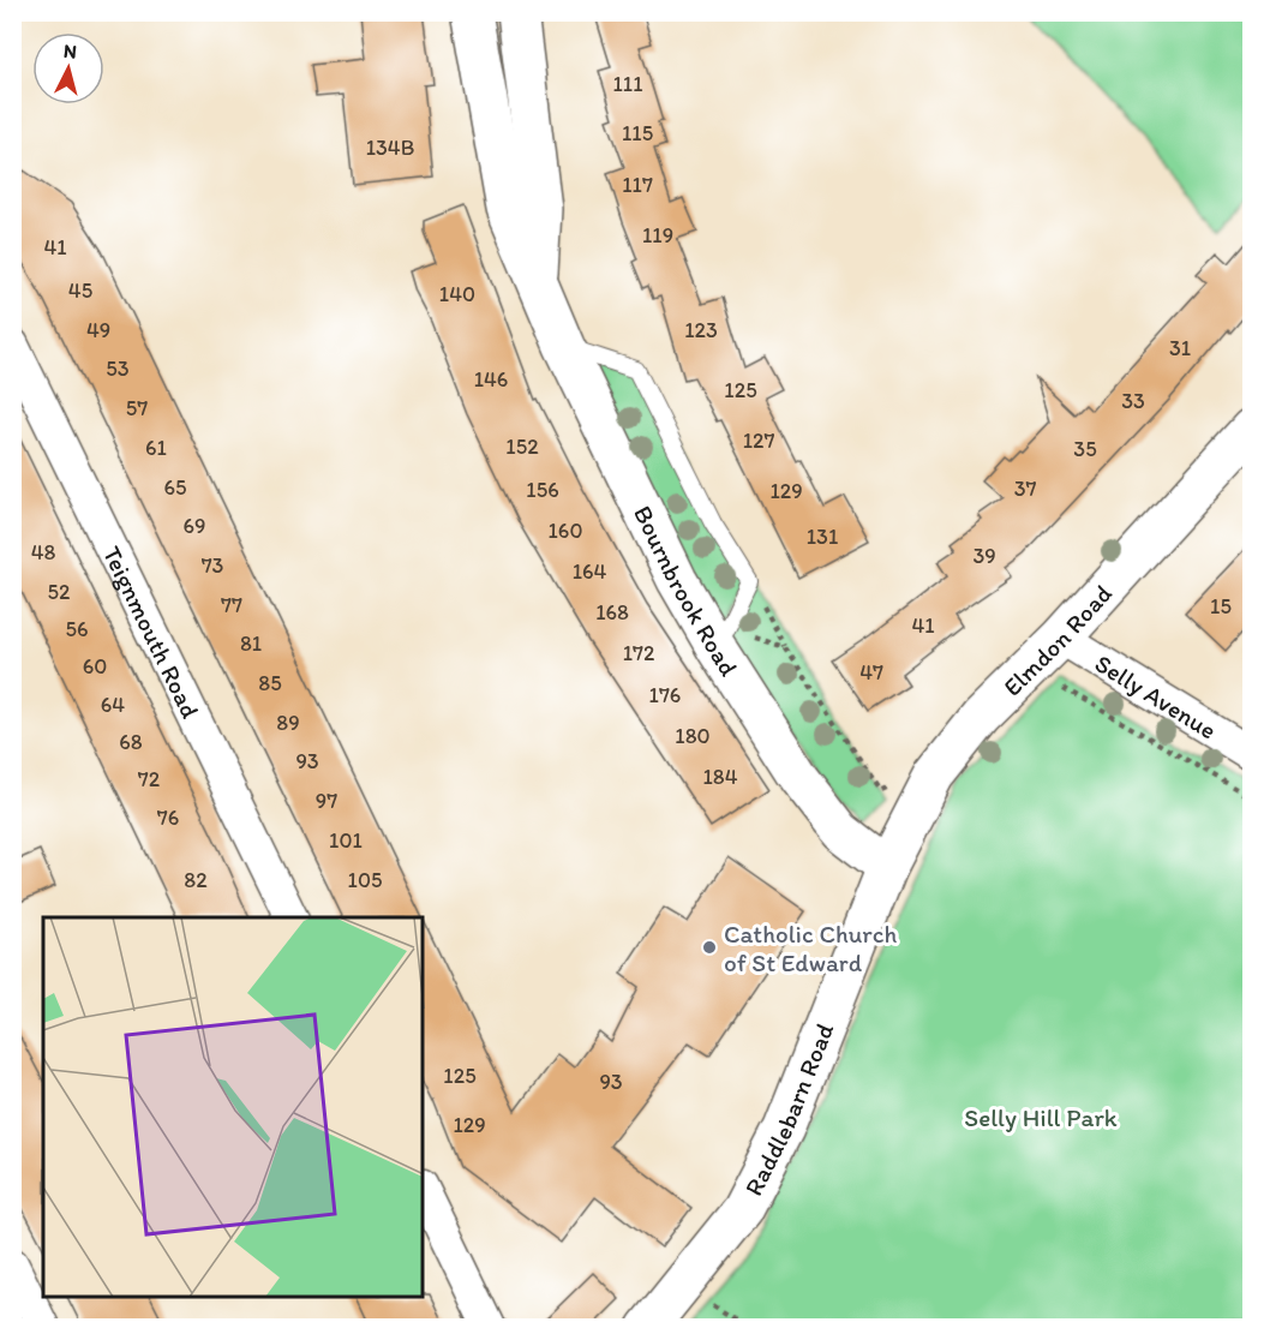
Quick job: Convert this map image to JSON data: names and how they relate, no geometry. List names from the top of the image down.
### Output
{
  "streets": {
    "street": [
      "Bournbrook Road",
      "Teignmouth Road",
      "Elmdon Road",
      "Selly Avenue",
      "Raddlebarn Road"
    ]
  },
  "crossings": [
    ["Bournbrook Road", "Elmdon Road"],
    ["Bournbrook Road", "Raddlebarn Road"],
    ["Elmdon Road", "Selly Avenue"],
    ["Elmdon Road", "Raddlebarn Road"]
  ],
  "parks": ["Selly Hill Park"],
  "places": ["Catholic Church of St Edward"],
  "house_numbers": [
    "111",
    "115",
    "134B",
    "117",
    "119",
    "41",
    "45",
    "140",
    "49",
    "123",
    "31",
    "53",
    "146",
    "125",
    "33",
    "57",
    "127",
    "152",
    "61",
    "35",
    "65",
    "37",
    "156",
    "129",
    "69",
    "160",
    "131",
    "48",
    "39",
    "73",
    "164",
    "52",
    "77",
    "15",
    "168",
    "41",
    "56",
    "81",
    "172",
    "60",
    "47",
    "85",
    "176",
    "64",
    "89",
    "180",
    "68",
    "93",
    "184",
    "72",
    "97",
    "76",
    "101",
    "82",
    "105",
    "125",
    "93",
    "129"
  ],
  "north": "top"
}
